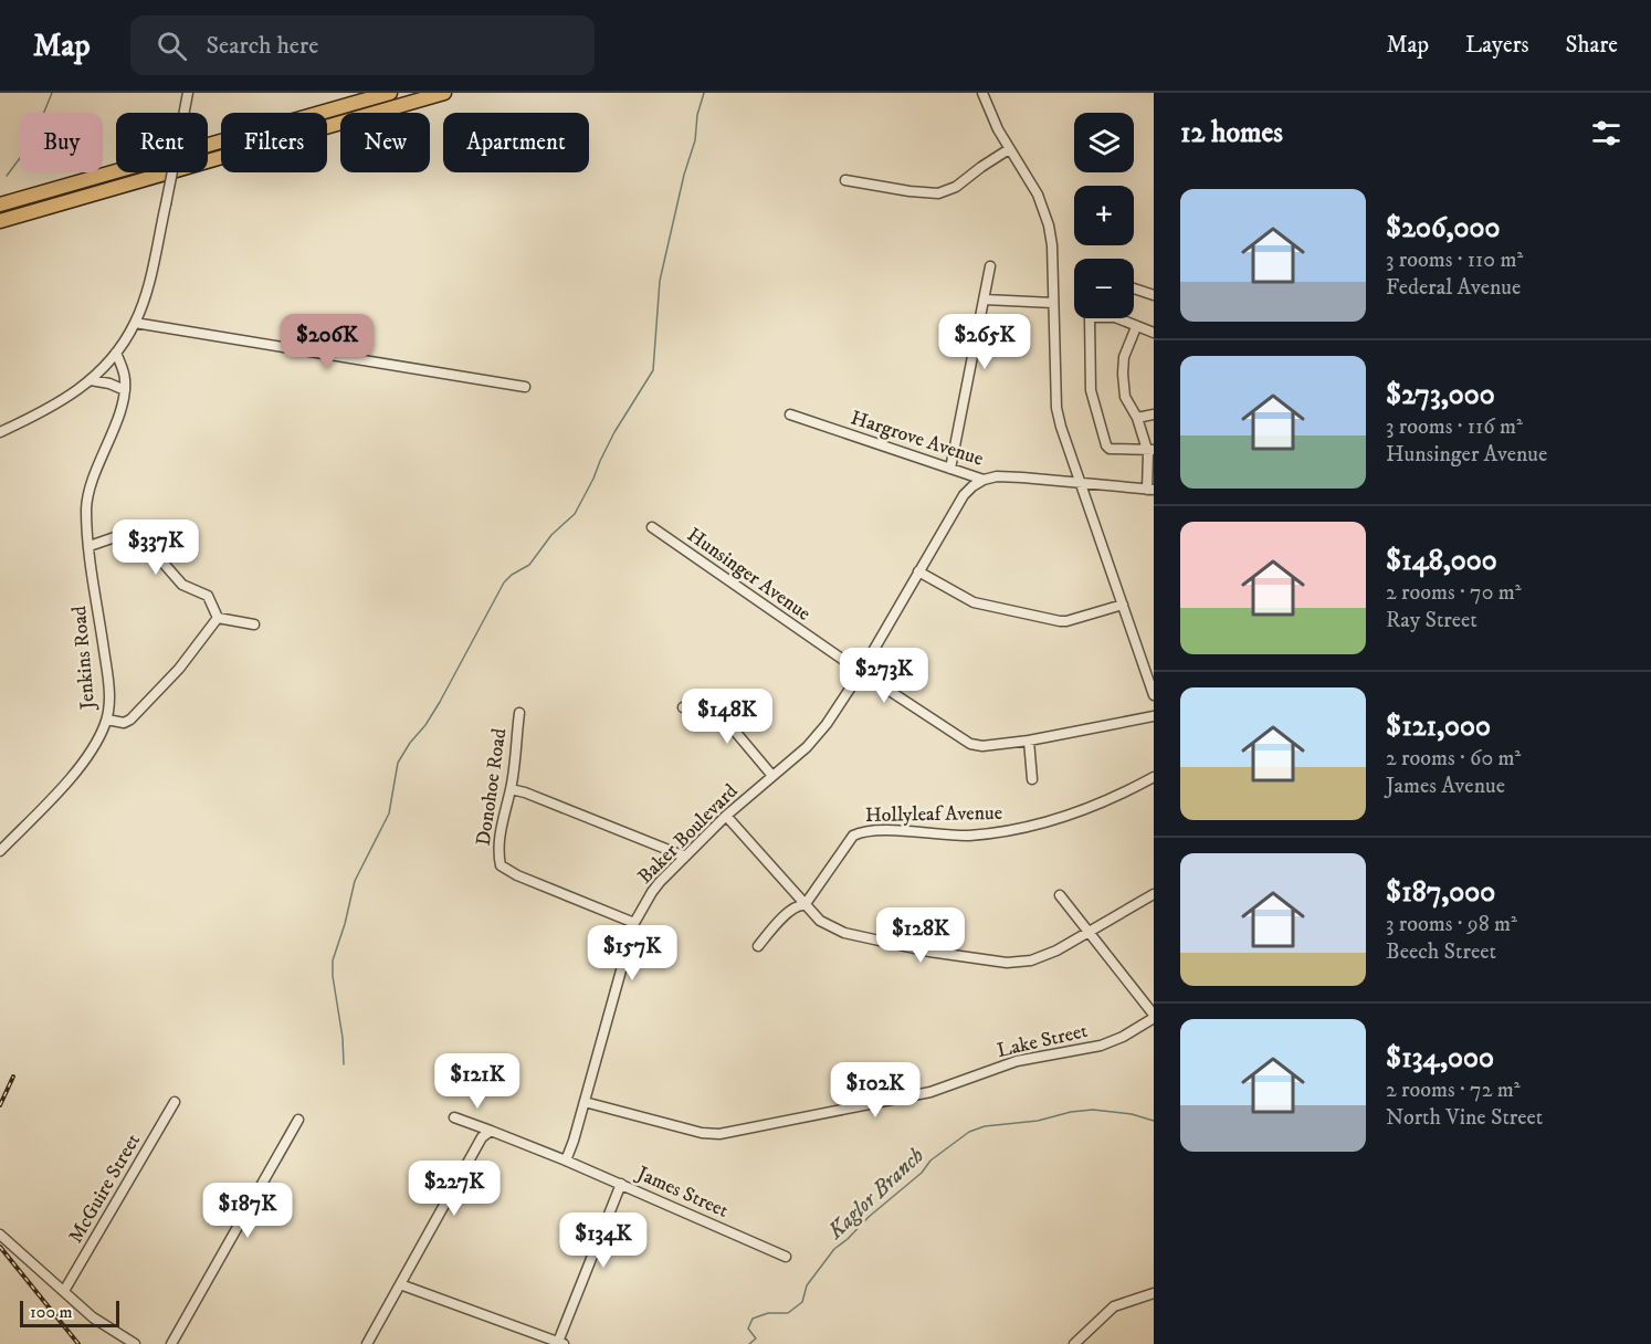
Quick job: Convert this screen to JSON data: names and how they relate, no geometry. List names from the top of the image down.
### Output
{
  "streets": {
    "street": [
      "Hargrove Avenue",
      "Hunsinger Avenue",
      "Jenkins Road",
      "Donohoe Road",
      "Hollyleaf Avenue",
      "Baker Boulevard",
      "Lake Street",
      "McGuire Street",
      "James Street"
    ]
  },
  "crossings": [
    ["Hargrove Avenue", "Baker Boulevard"],
    ["Hunsinger Avenue", "Baker Boulevard"],
    ["Donohoe Road", "Baker Boulevard"],
    ["Baker Boulevard", "Lake Street"],
    ["Baker Boulevard", "James Street"]
  ],
  "water": ["Kaglor Branch"],
  "scale_bar": "100 m",
  "page": {
    "header": "Map",
    "search": "Search here",
    "nav": ["Map", "Layers", "Share"],
    "heading": "12 homes",
    "map_buttons": ["+", "−"],
    "chip": [
      "Buy",
      "Rent",
      "Filters",
      "New",
      "Apartment"
    ],
    "list": [
      {
        "name": "$206,000",
        "note": "3 rooms · 110 m² · Federal Avenue"
      },
      {
        "name": "$273,000",
        "note": "3 rooms · 116 m² · Hunsinger Avenue"
      },
      {
        "name": "$148,000",
        "note": "2 rooms · 70 m² · Ray Street"
      },
      {
        "name": "$121,000",
        "note": "2 rooms · 60 m² · James Avenue"
      },
      {
        "name": "$187,000",
        "note": "3 rooms · 98 m² · Beech Street"
      },
      {
        "name": "$134,000",
        "note": "2 rooms · 72 m² · North Vine Street"
      }
    ],
    "price": [
      "$206K",
      "$265K",
      "$337K",
      "$273K",
      "$148K",
      "$128K",
      "$157K",
      "$121K",
      "$102K",
      "$227K",
      "$187K",
      "$134K"
    ],
    "scale": "100 m"
  }
}
